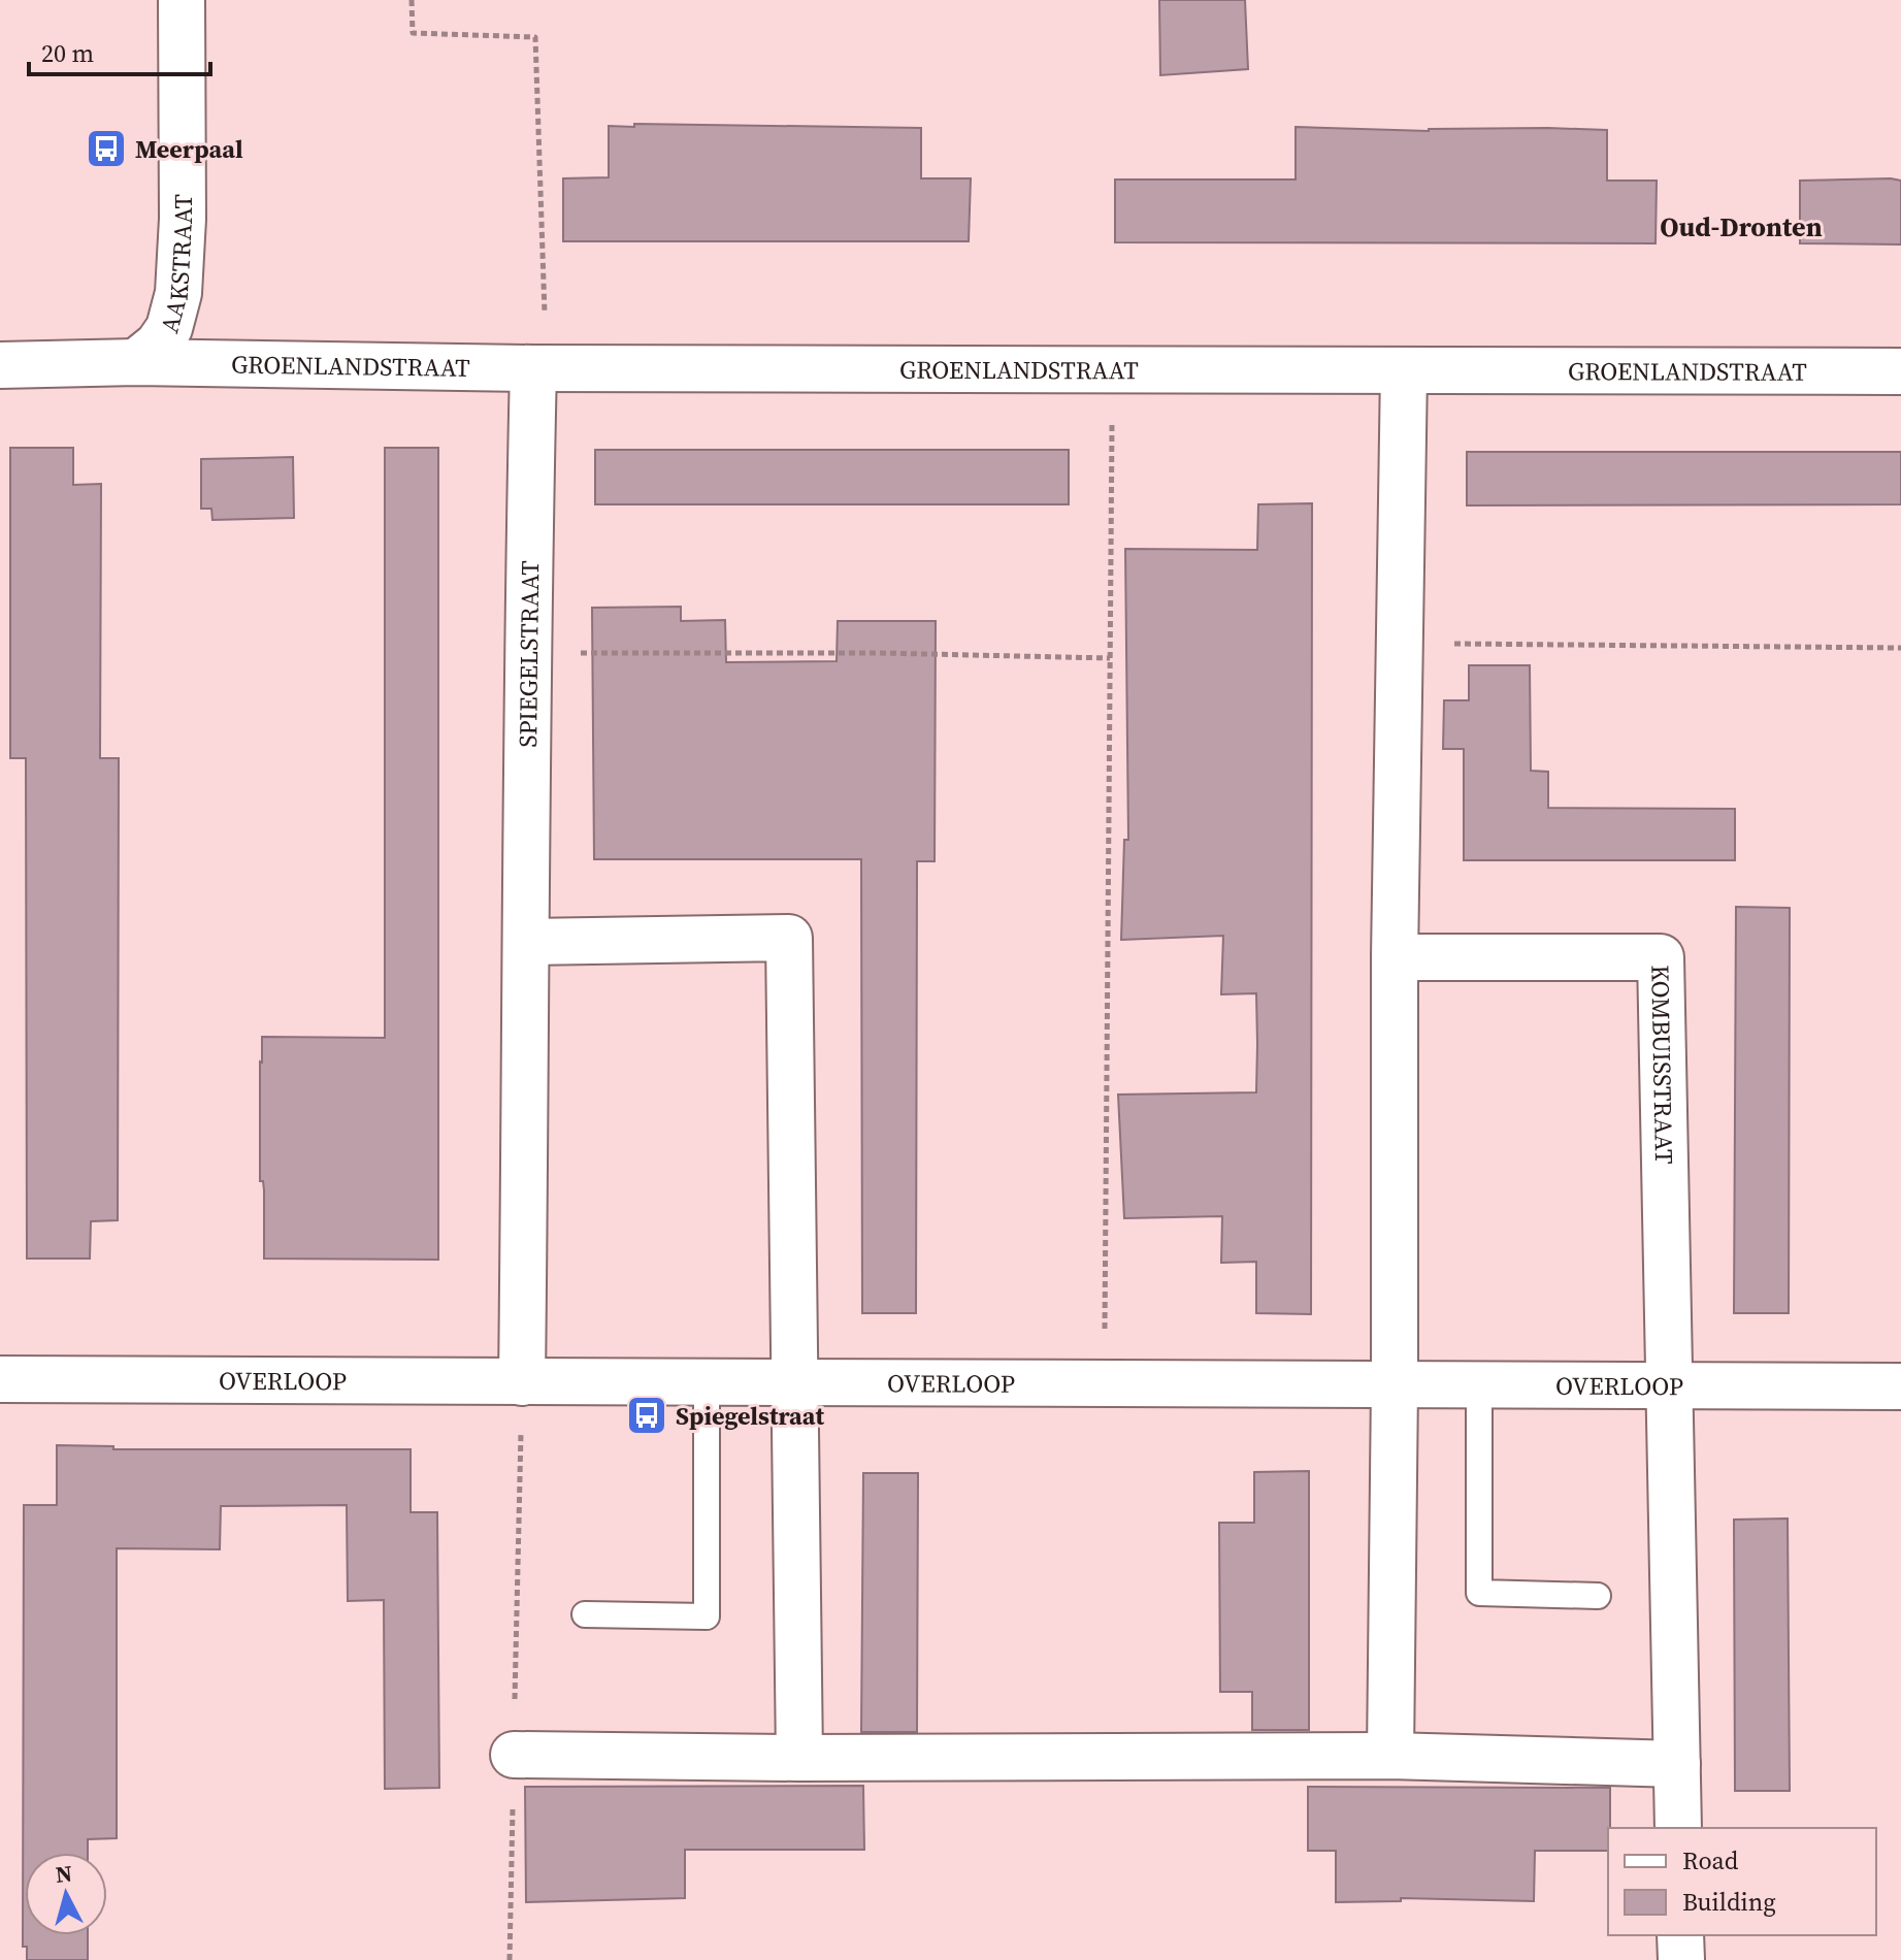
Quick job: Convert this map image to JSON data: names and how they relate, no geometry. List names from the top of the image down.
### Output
{
  "streets": {
    "street": [
      "AAKSTRAAT",
      "GROENLANDSTRAAT",
      "SPIEGELSTRAAT",
      "KOMBUISSTRAAT",
      "OVERLOOP"
    ]
  },
  "crossings": [
    ["AAKSTRAAT", "GROENLANDSTRAAT"],
    ["GROENLANDSTRAAT", "SPIEGELSTRAAT"],
    ["SPIEGELSTRAAT", "OVERLOOP"],
    ["KOMBUISSTRAAT", "OVERLOOP"]
  ],
  "districts": ["Oud-Dronten"],
  "places": {
    "bus stop": ["Meerpaal", "Spiegelstraat"]
  },
  "legend": ["Road", "Building"],
  "scale_bar": "20 m",
  "north": "top"
}
